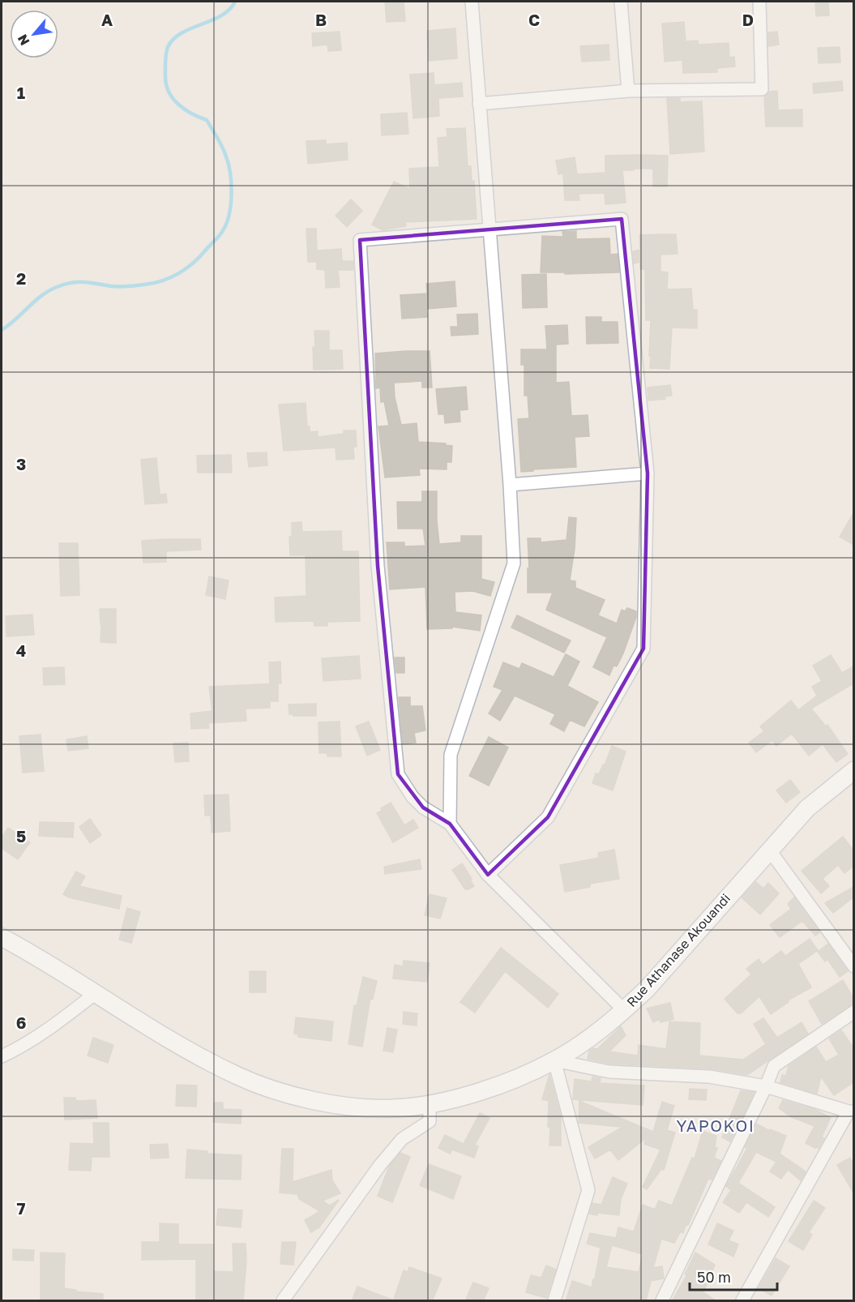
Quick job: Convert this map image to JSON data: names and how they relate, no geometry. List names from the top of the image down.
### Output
{
  "streets": {
    "street": ["Rue Athanase Akouandi"]
  },
  "districts": ["YAPOKOI"],
  "scale_bar": "50 m",
  "north": "bottom left",
  "grid": {
    "columns": [
      "A",
      "B",
      "C",
      "D"
    ],
    "rows": [
      "1",
      "2",
      "3",
      "4",
      "5",
      "6",
      "7"
    ]
  }
}
